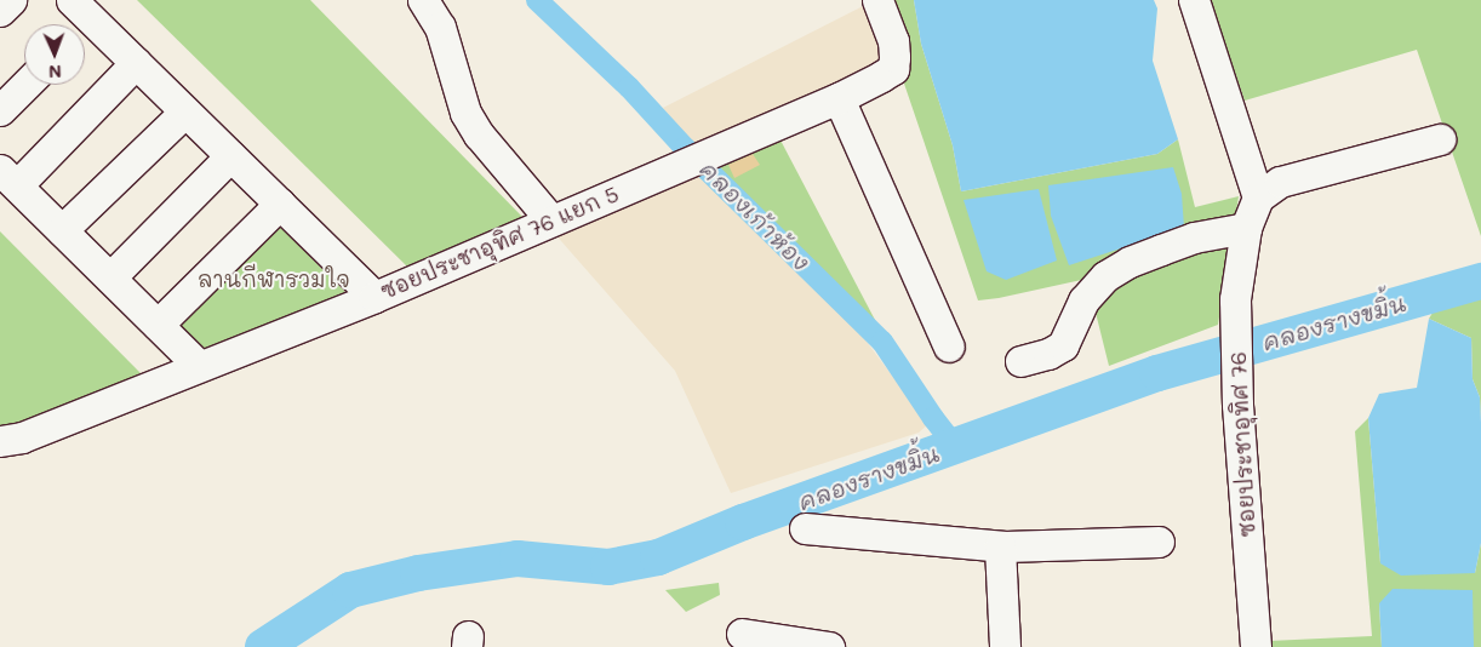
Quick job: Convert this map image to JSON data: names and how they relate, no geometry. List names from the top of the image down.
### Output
{
  "streets": {
    "street": ["ซอยประชาอุทิศ 76 แยก 5", "ซอยประชาอุทิศ 76"]
  },
  "water": ["คลองเก้าห้อง", "คลองรางขมิ้น"],
  "parks": ["ลานกีฬารวมใจ"],
  "north": "bottom"
}
